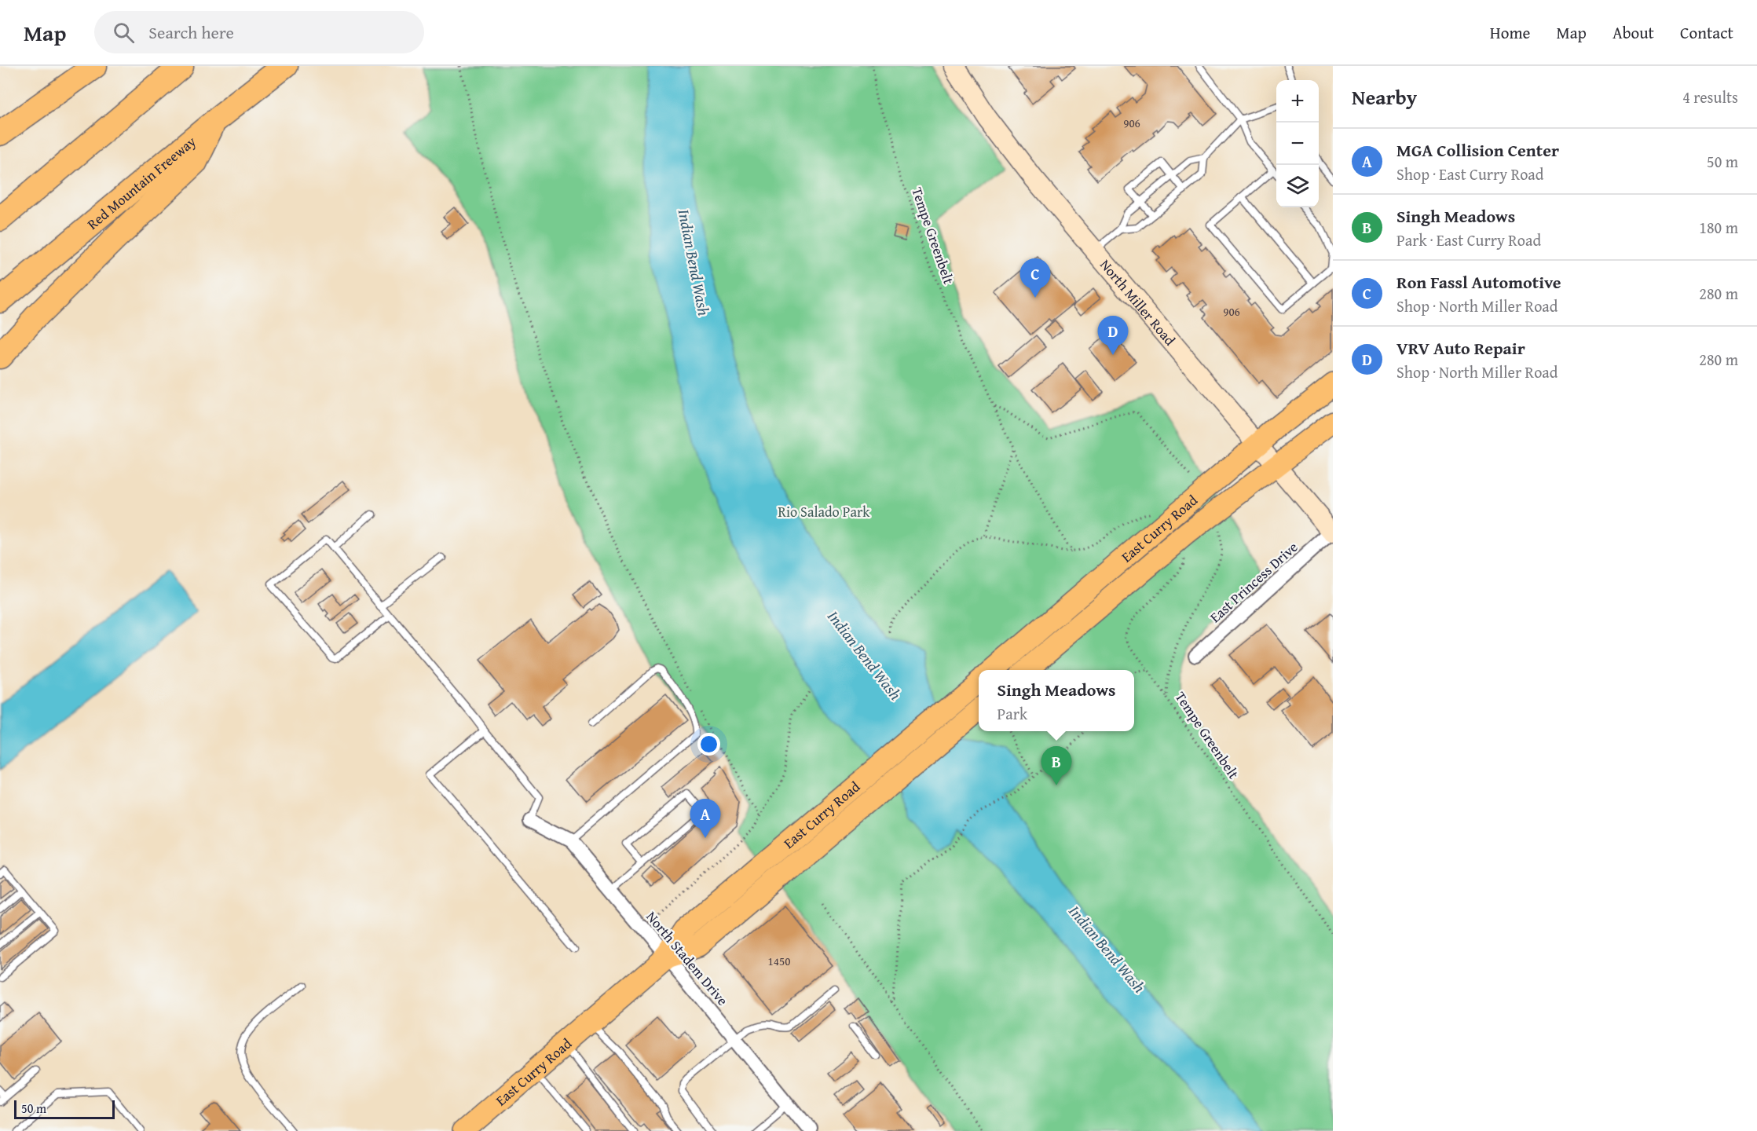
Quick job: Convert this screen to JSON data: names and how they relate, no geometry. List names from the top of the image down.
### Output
{
  "streets": {
    "highway": ["Red Mountain Freeway"],
    "main road": ["East Curry Road"],
    "street": ["North Miller Road", "East Princess Drive", "North Stadem Drive"],
    "path": ["Tempe Greenbelt"]
  },
  "crossings": [
    ["North Miller Road", "East Curry Road"],
    ["North Miller Road", "East Princess Drive"],
    ["East Curry Road", "North Stadem Drive"]
  ],
  "water": ["Indian Bend Wash"],
  "parks": ["Rio Salado Park"],
  "house_numbers": ["906", "906", "1450"],
  "scale_bar": "50 m",
  "page": {
    "header": "Map",
    "search": "Search here",
    "nav": [
      "Home",
      "Map",
      "About",
      "Contact"
    ],
    "heading": ["Nearby", "4 results"],
    "map_buttons": ["+", "−"],
    "list": [
      {
        "mark": "A",
        "name": "MGA Collision Center",
        "note": "Shop · East Curry Road",
        "value": "50 m"
      },
      {
        "mark": "B",
        "name": "Singh Meadows",
        "note": "Park · East Curry Road",
        "value": "180 m"
      },
      {
        "mark": "C",
        "name": "Ron Fassl Automotive",
        "note": "Shop · North Miller Road",
        "value": "280 m"
      },
      {
        "mark": "D",
        "name": "VRV Auto Repair",
        "note": "Shop · North Miller Road",
        "value": "280 m"
      }
    ],
    "pins": [
      "C",
      "D",
      "B",
      "A"
    ],
    "popup": ["Singh Meadows", "Park"],
    "scale": "50 m"
  }
}
